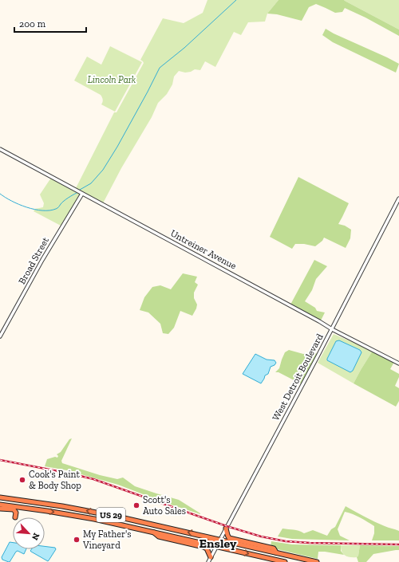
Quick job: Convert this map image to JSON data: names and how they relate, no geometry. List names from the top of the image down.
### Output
{
  "streets": {
    "highway": ["US 29"],
    "street": ["Untreiner Avenue", "Broad Street", "West Detroit Boulevard"]
  },
  "crossings": [
    ["Untreiner Avenue", "Broad Street"],
    ["Untreiner Avenue", "West Detroit Boulevard"],
    ["West Detroit Boulevard", "US 29"]
  ],
  "districts": ["Ensley"],
  "parks": ["Lincoln Park"],
  "places": ["Cook's Paint & Body Shop", "Scott's Auto Sales", "My Father's Vineyard"],
  "scale_bar": "200 m",
  "north": "bottom right"
}
